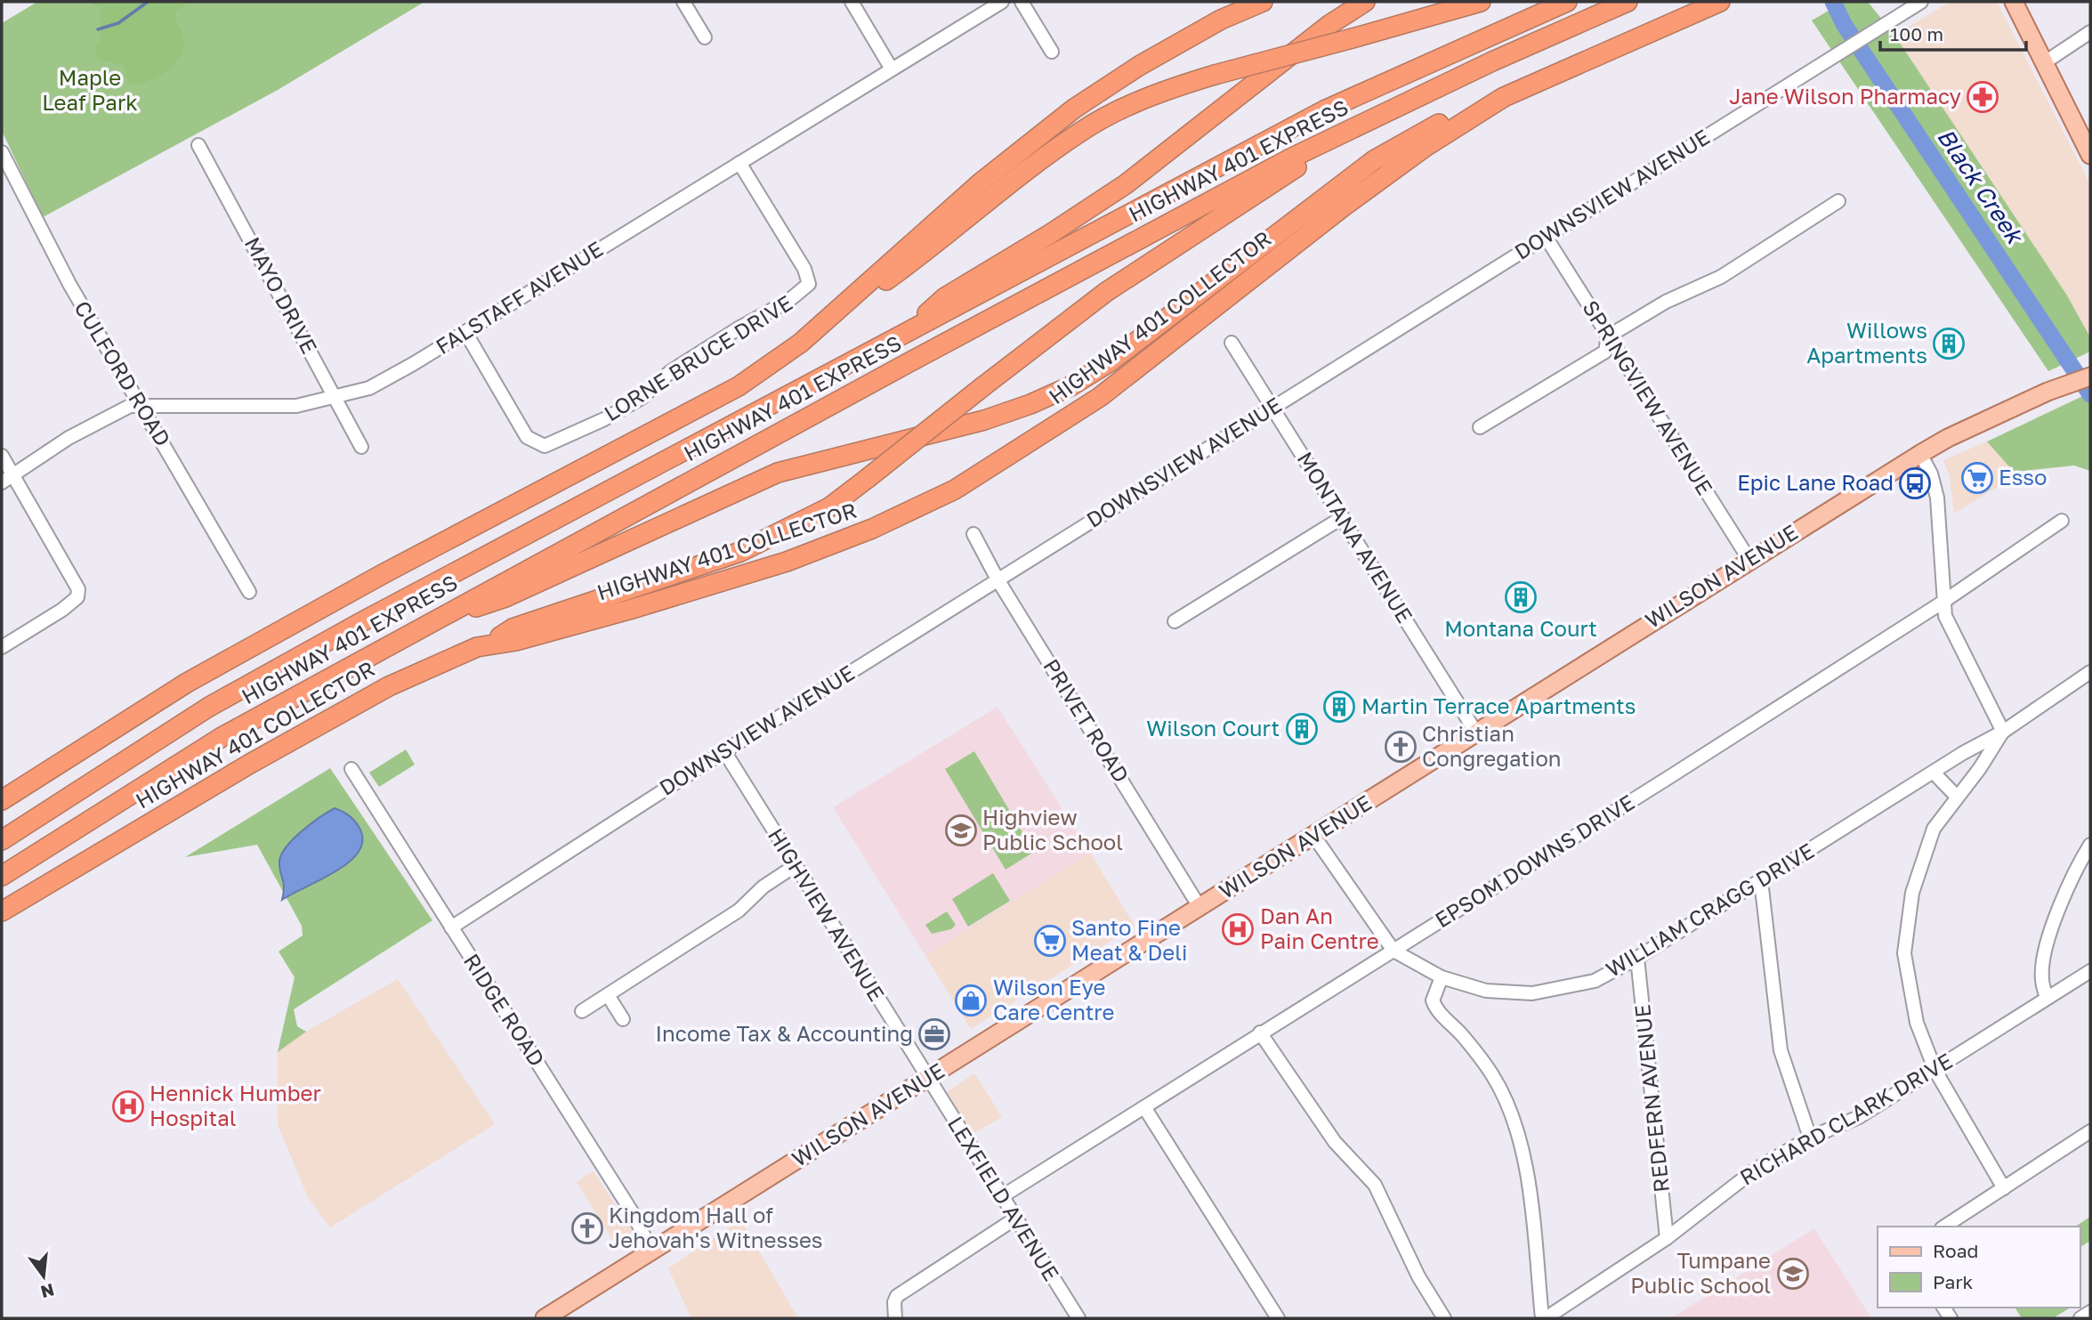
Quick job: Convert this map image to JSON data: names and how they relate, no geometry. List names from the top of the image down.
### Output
{
  "streets": {
    "highway": ["HIGHWAY 401 EXPRESS", "HIGHWAY 401 COLLECTOR"],
    "main road": ["WILSON AVENUE"],
    "street": [
      "DOWNSVIEW AVENUE",
      "MAYO DRIVE",
      "FALSTAFF AVENUE",
      "LORNE BRUCE DRIVE",
      "CULFORD ROAD",
      "SPRINGVIEW AVENUE",
      "MONTANA AVENUE",
      "PRIVET ROAD",
      "EPSOM DOWNS DRIVE",
      "WILLIAM CRAGG DRIVE",
      "HIGHVIEW AVENUE",
      "RIDGE ROAD",
      "REDFERN AVENUE",
      "RICHARD CLARK DRIVE",
      "LEXFIELD AVENUE"
    ]
  },
  "crossings": [
    ["DOWNSVIEW AVENUE", "SPRINGVIEW AVENUE"],
    ["DOWNSVIEW AVENUE", "MONTANA AVENUE"],
    ["DOWNSVIEW AVENUE", "PRIVET ROAD"],
    ["DOWNSVIEW AVENUE", "HIGHVIEW AVENUE"],
    ["DOWNSVIEW AVENUE", "RIDGE ROAD"],
    ["MAYO DRIVE", "FALSTAFF AVENUE"],
    ["FALSTAFF AVENUE", "LORNE BRUCE DRIVE"],
    ["FALSTAFF AVENUE", "CULFORD ROAD"],
    ["SPRINGVIEW AVENUE", "WILSON AVENUE"],
    ["MONTANA AVENUE", "WILSON AVENUE"],
    ["WILSON AVENUE", "PRIVET ROAD"],
    ["WILSON AVENUE", "WILLIAM CRAGG DRIVE"],
    ["WILSON AVENUE", "HIGHVIEW AVENUE"],
    ["WILSON AVENUE", "RIDGE ROAD"],
    ["WILSON AVENUE", "LEXFIELD AVENUE"],
    ["EPSOM DOWNS DRIVE", "WILLIAM CRAGG DRIVE"],
    ["EPSOM DOWNS DRIVE", "LEXFIELD AVENUE"],
    ["WILLIAM CRAGG DRIVE", "REDFERN AVENUE"],
    ["HIGHVIEW AVENUE", "LEXFIELD AVENUE"],
    ["REDFERN AVENUE", "RICHARD CLARK DRIVE"]
  ],
  "water": ["Black Creek"],
  "parks": ["Maple Leaf Park"],
  "places": {
    "pharmacy": ["Jane Wilson Pharmacy"],
    "building": [
      "Willows Apartments",
      "Montana Court",
      "Martin Terrace Apartments",
      "Wilson Court"
    ],
    "supermarket": ["Esso", "Santo Fine Meat & Deli"],
    "bus stop": ["Epic Lane Road"],
    "church": ["Christian Congregation", "Kingdom Hall of Jehovah's Witnesses"],
    "school or university": ["Highview Public School", "Tumpane Public School"],
    "hospital": ["Dan An Pain Centre", "Hennick Humber Hospital"],
    "shop": ["Wilson Eye Care Centre"],
    "office": ["Income Tax & Accounting"]
  },
  "legend": ["Road", "Park"],
  "scale_bar": "100 m",
  "north": "bottom"
}
